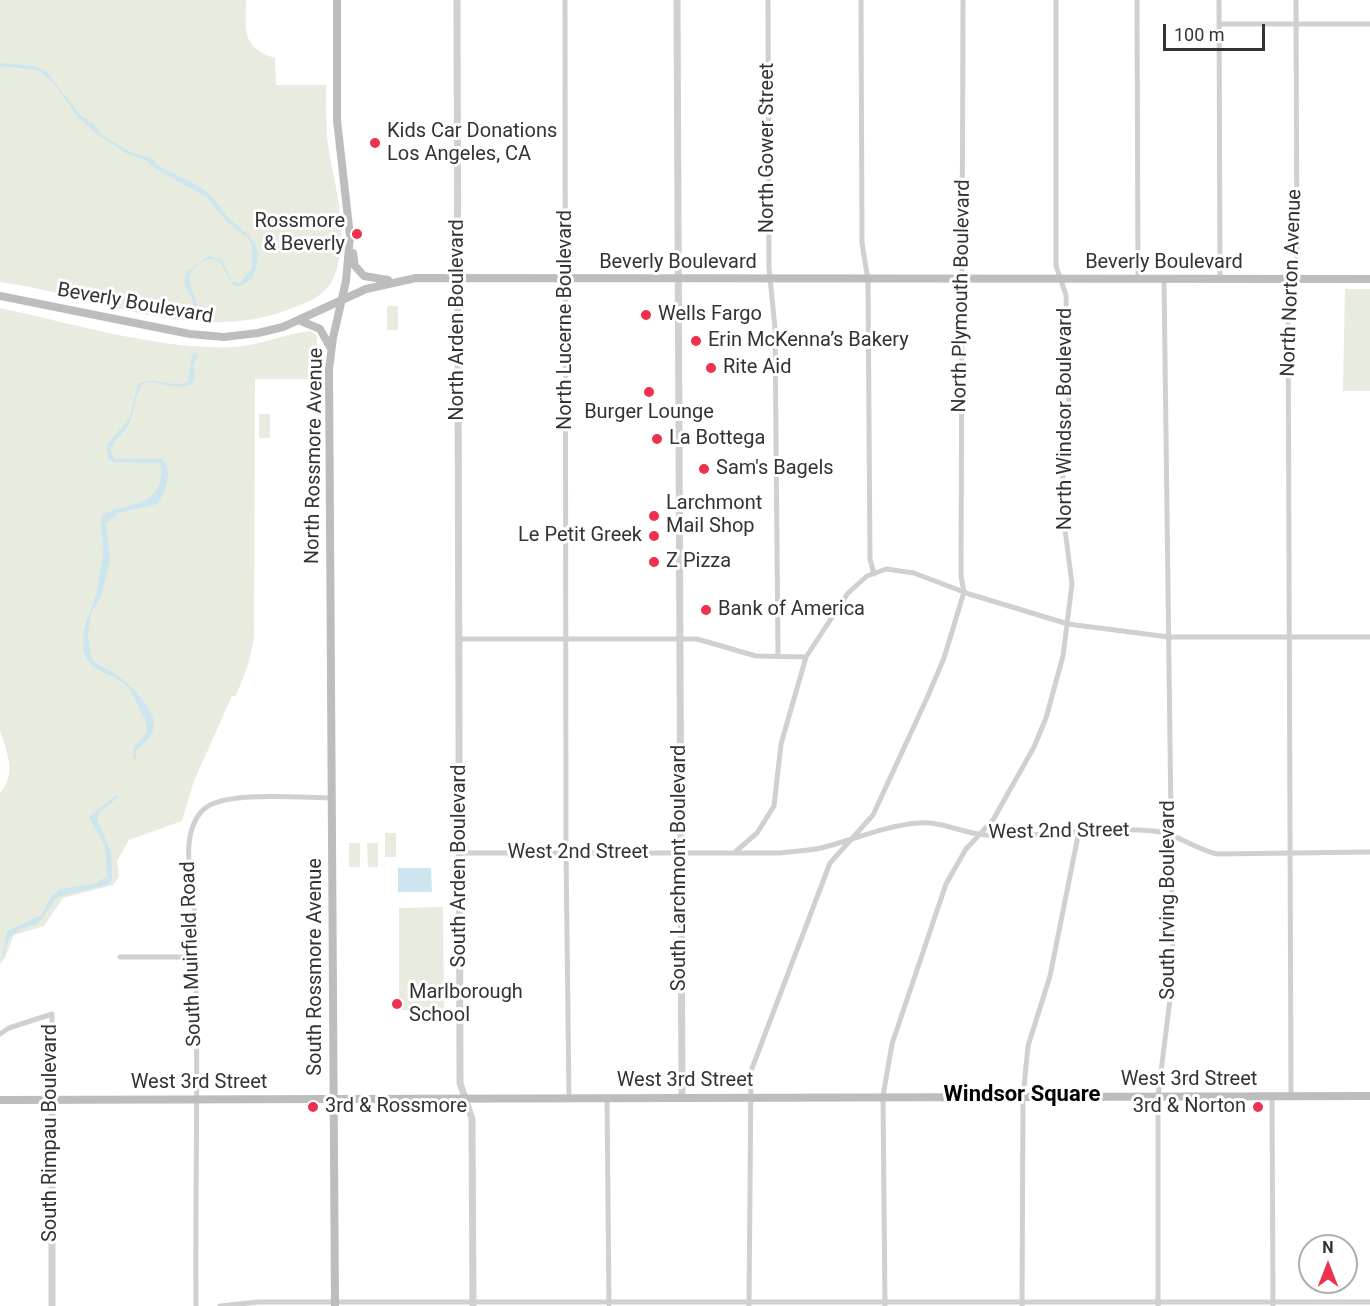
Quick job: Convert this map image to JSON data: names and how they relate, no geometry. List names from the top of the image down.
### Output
{
  "streets": {
    "main road": [
      "Beverly Boulevard",
      "North Rossmore Avenue",
      "South Rossmore Avenue",
      "West 3rd Street"
    ],
    "street": [
      "North Gower Street",
      "North Norton Avenue",
      "North Plymouth Boulevard",
      "North Arden Boulevard",
      "North Lucerne Boulevard",
      "North Windsor Boulevard",
      "West 2nd Street",
      "South Arden Boulevard",
      "South Larchmont Boulevard",
      "South Irving Boulevard",
      "South Muirfield Road",
      "South Rimpau Boulevard"
    ]
  },
  "crossings": [
    ["North Gower Street", "Beverly Boulevard"],
    ["Beverly Boulevard", "North Norton Avenue"],
    ["Beverly Boulevard", "North Plymouth Boulevard"],
    ["Beverly Boulevard", "North Arden Boulevard"],
    ["Beverly Boulevard", "North Lucerne Boulevard"],
    ["Beverly Boulevard", "North Windsor Boulevard"],
    ["Beverly Boulevard", "North Rossmore Avenue"],
    ["Beverly Boulevard", "South Larchmont Boulevard"],
    ["Beverly Boulevard", "South Irving Boulevard"],
    ["North Norton Avenue", "West 2nd Street"],
    ["North Norton Avenue", "West 3rd Street"],
    ["North Arden Boulevard", "South Arden Boulevard"],
    ["North Lucerne Boulevard", "West 2nd Street"],
    ["North Lucerne Boulevard", "West 3rd Street"],
    ["North Windsor Boulevard", "West 2nd Street"],
    ["North Windsor Boulevard", "West 3rd Street"],
    ["North Rossmore Avenue", "South Rossmore Avenue"],
    ["West 2nd Street", "South Arden Boulevard"],
    ["West 2nd Street", "South Larchmont Boulevard"],
    ["West 2nd Street", "South Irving Boulevard"],
    ["South Arden Boulevard", "West 3rd Street"],
    ["South Larchmont Boulevard", "West 3rd Street"],
    ["South Irving Boulevard", "West 3rd Street"],
    ["South Muirfield Road", "South Rossmore Avenue"],
    ["South Muirfield Road", "West 3rd Street"],
    ["South Rossmore Avenue", "West 3rd Street"],
    ["West 3rd Street", "South Rimpau Boulevard"]
  ],
  "districts": ["Windsor Square"],
  "places": [
    "Kids Car Donations Los Angeles, CA",
    "Rossmore & Beverly",
    "Wells Fargo",
    "Erin McKenna’s Bakery",
    "Rite Aid",
    "Burger Lounge",
    "La Bottega",
    "Sam's Bagels",
    "Larchmont Mail Shop",
    "Le Petit Greek",
    "Z Pizza",
    "Bank of America",
    "Marlborough School",
    "3rd & Rossmore",
    "3rd & Norton"
  ],
  "scale_bar": "100 m",
  "north": "top"
}
